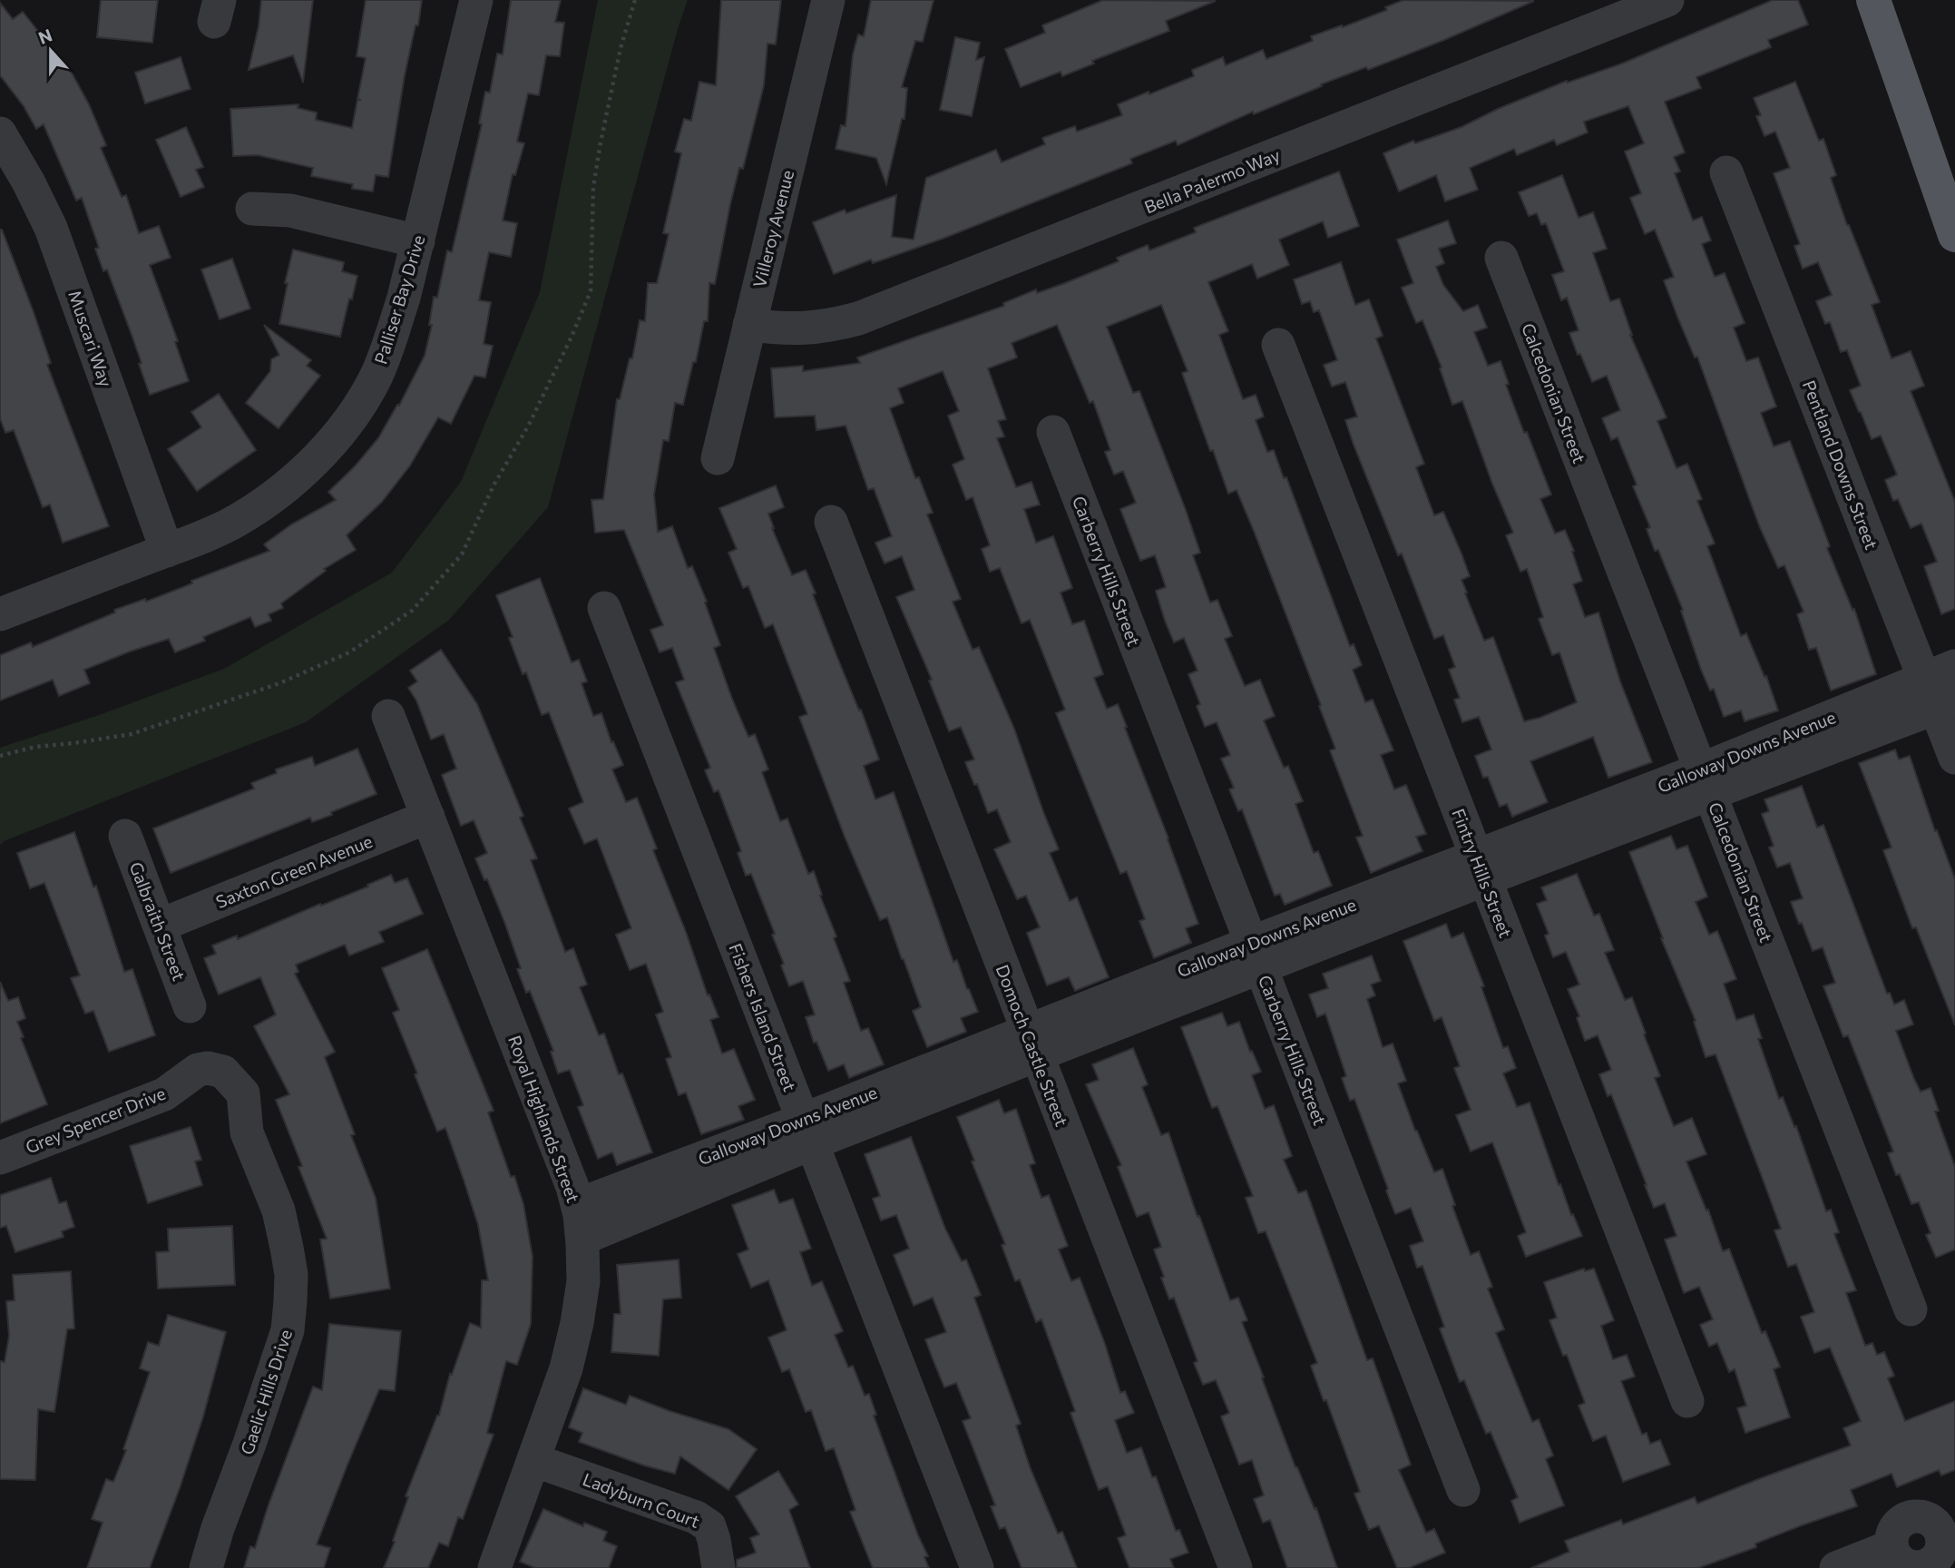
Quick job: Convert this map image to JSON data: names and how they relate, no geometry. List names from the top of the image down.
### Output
{
  "streets": {
    "street": [
      "Bella Palermo Way",
      "Villeroy Avenue",
      "Palliser Bay Drive",
      "Muscari Way",
      "Calcedonian Street",
      "Pentland Downs Street",
      "Carberry Hills Street",
      "Galloway Downs Avenue",
      "Saxton Green Avenue",
      "Fintry Hills Street",
      "Galbraith Street",
      "Fishers Island Street",
      "Domoch Castle Street",
      "Royal Highlands Street",
      "Grey Spencer Drive",
      "Gaelic Hills Drive",
      "Ladyburn Court"
    ]
  },
  "crossings": [
    ["Bella Palermo Way", "Villeroy Avenue"],
    ["Palliser Bay Drive", "Muscari Way"],
    ["Calcedonian Street", "Galloway Downs Avenue"],
    ["Pentland Downs Street", "Galloway Downs Avenue"],
    ["Carberry Hills Street", "Galloway Downs Avenue"],
    ["Galloway Downs Avenue", "Fintry Hills Street"],
    ["Galloway Downs Avenue", "Fishers Island Street"],
    ["Galloway Downs Avenue", "Domoch Castle Street"],
    ["Galloway Downs Avenue", "Royal Highlands Street"],
    ["Saxton Green Avenue", "Galbraith Street"],
    ["Saxton Green Avenue", "Royal Highlands Street"],
    ["Royal Highlands Street", "Ladyburn Court"],
    ["Grey Spencer Drive", "Gaelic Hills Drive"]
  ],
  "north": "top"
}
